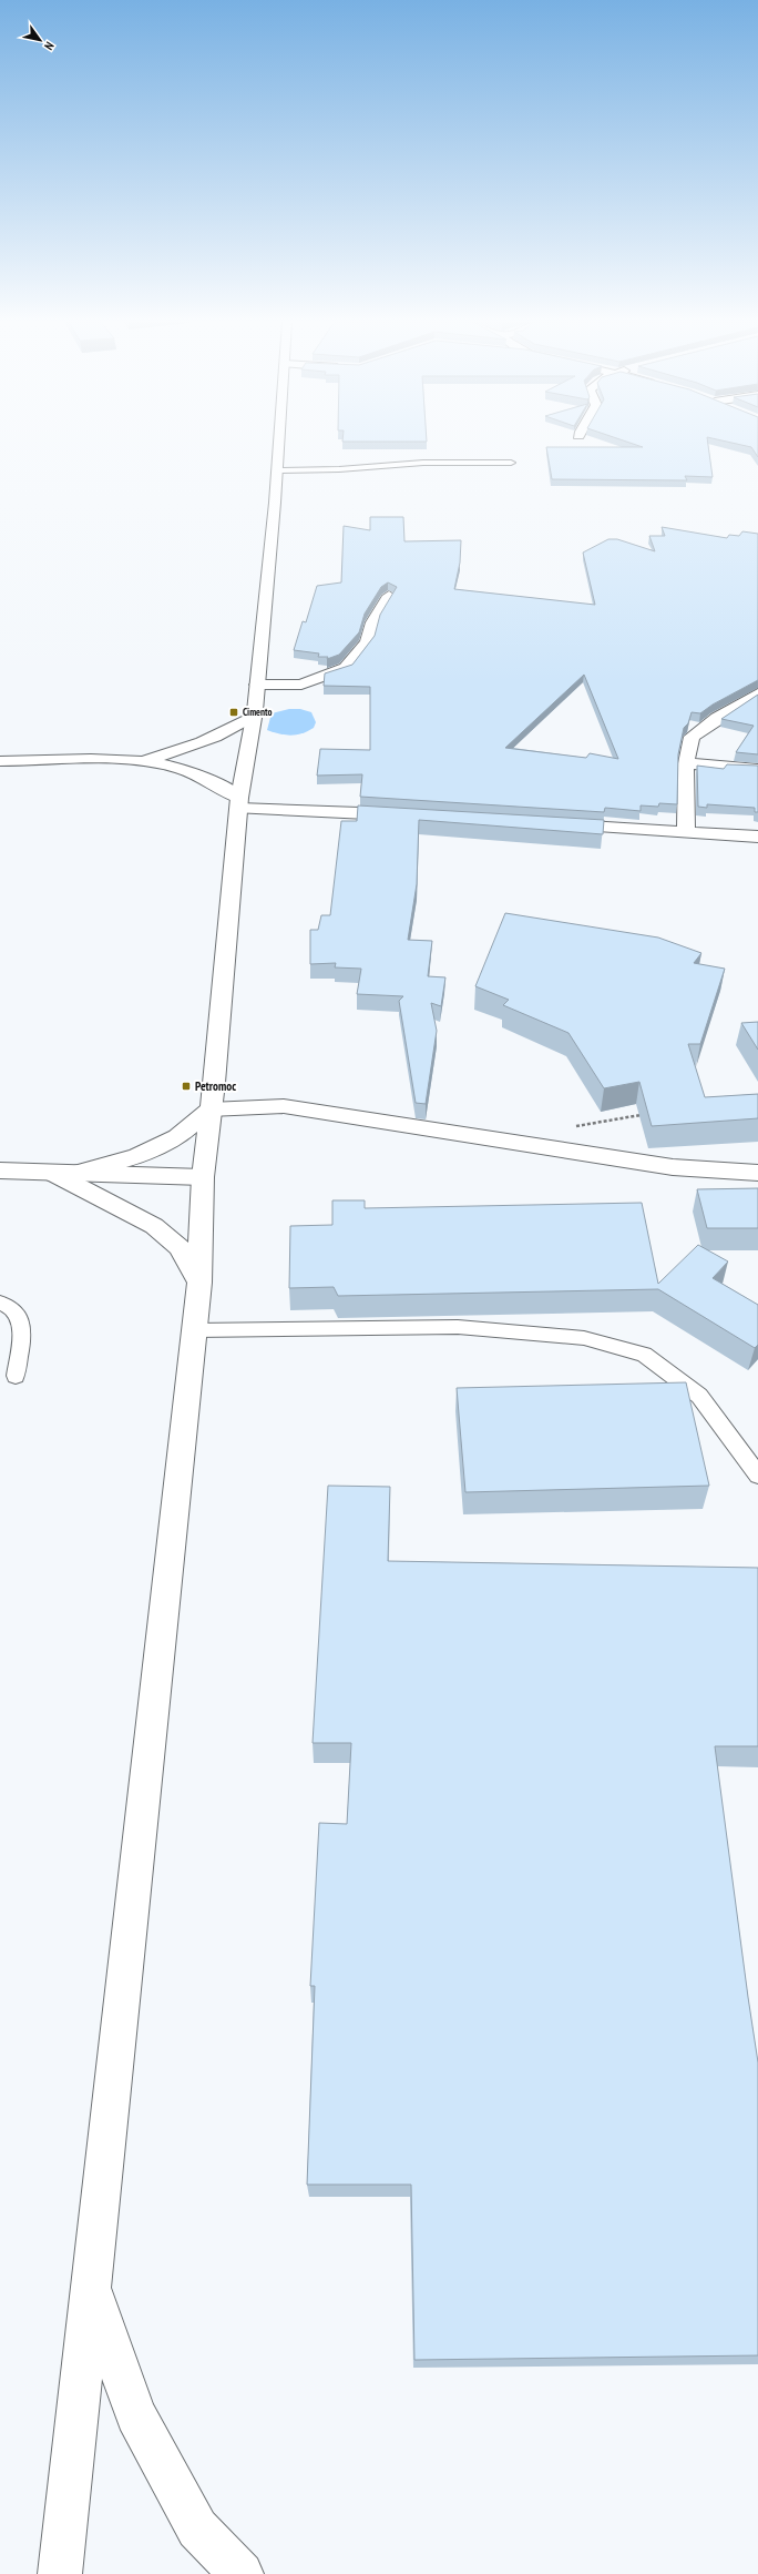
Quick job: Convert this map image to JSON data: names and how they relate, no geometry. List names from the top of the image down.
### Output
{
  "places": {
    "transit": ["Cimento", "Petromoc"]
  },
  "north": "bottom right"
}
